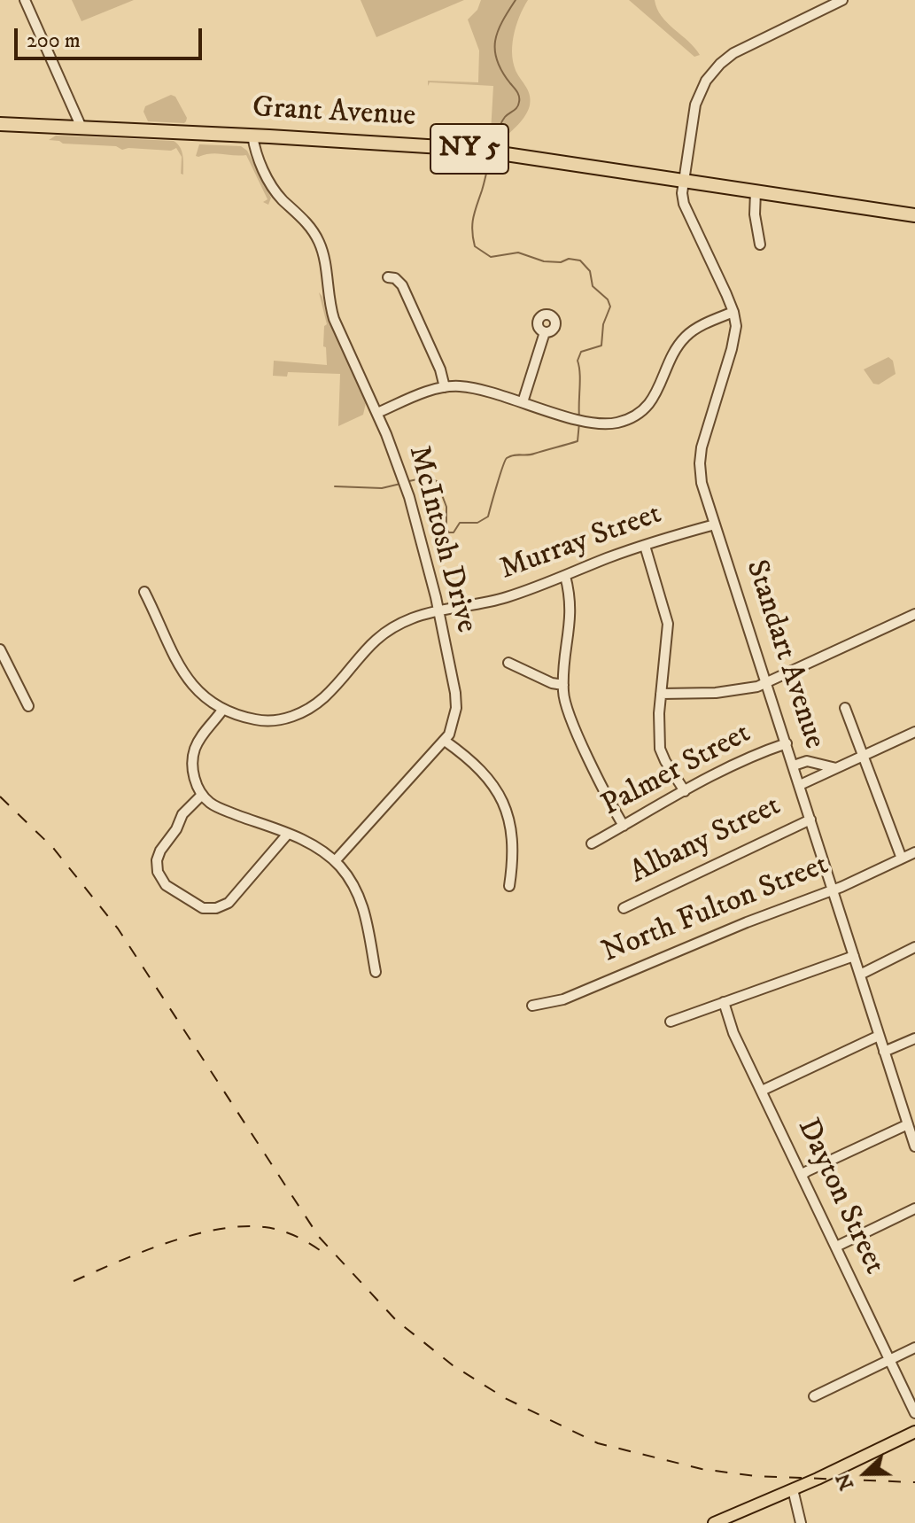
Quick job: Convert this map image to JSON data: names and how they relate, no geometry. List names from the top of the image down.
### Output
{
  "streets": {
    "highway": ["Grant Avenue", "NY 5"],
    "street": [
      "McIntosh Drive",
      "Murray Street",
      "Standart Avenue",
      "Palmer Street",
      "Albany Street",
      "North Fulton Street",
      "Dayton Street"
    ]
  },
  "crossings": [
    ["Grant Avenue", "McIntosh Drive"],
    ["Grant Avenue", "Standart Avenue"],
    ["McIntosh Drive", "Murray Street"],
    ["Murray Street", "Standart Avenue"],
    ["Standart Avenue", "Palmer Street"],
    ["Standart Avenue", "Albany Street"],
    ["Standart Avenue", "North Fulton Street"]
  ],
  "scale_bar": "200 m",
  "north": "left"
}
